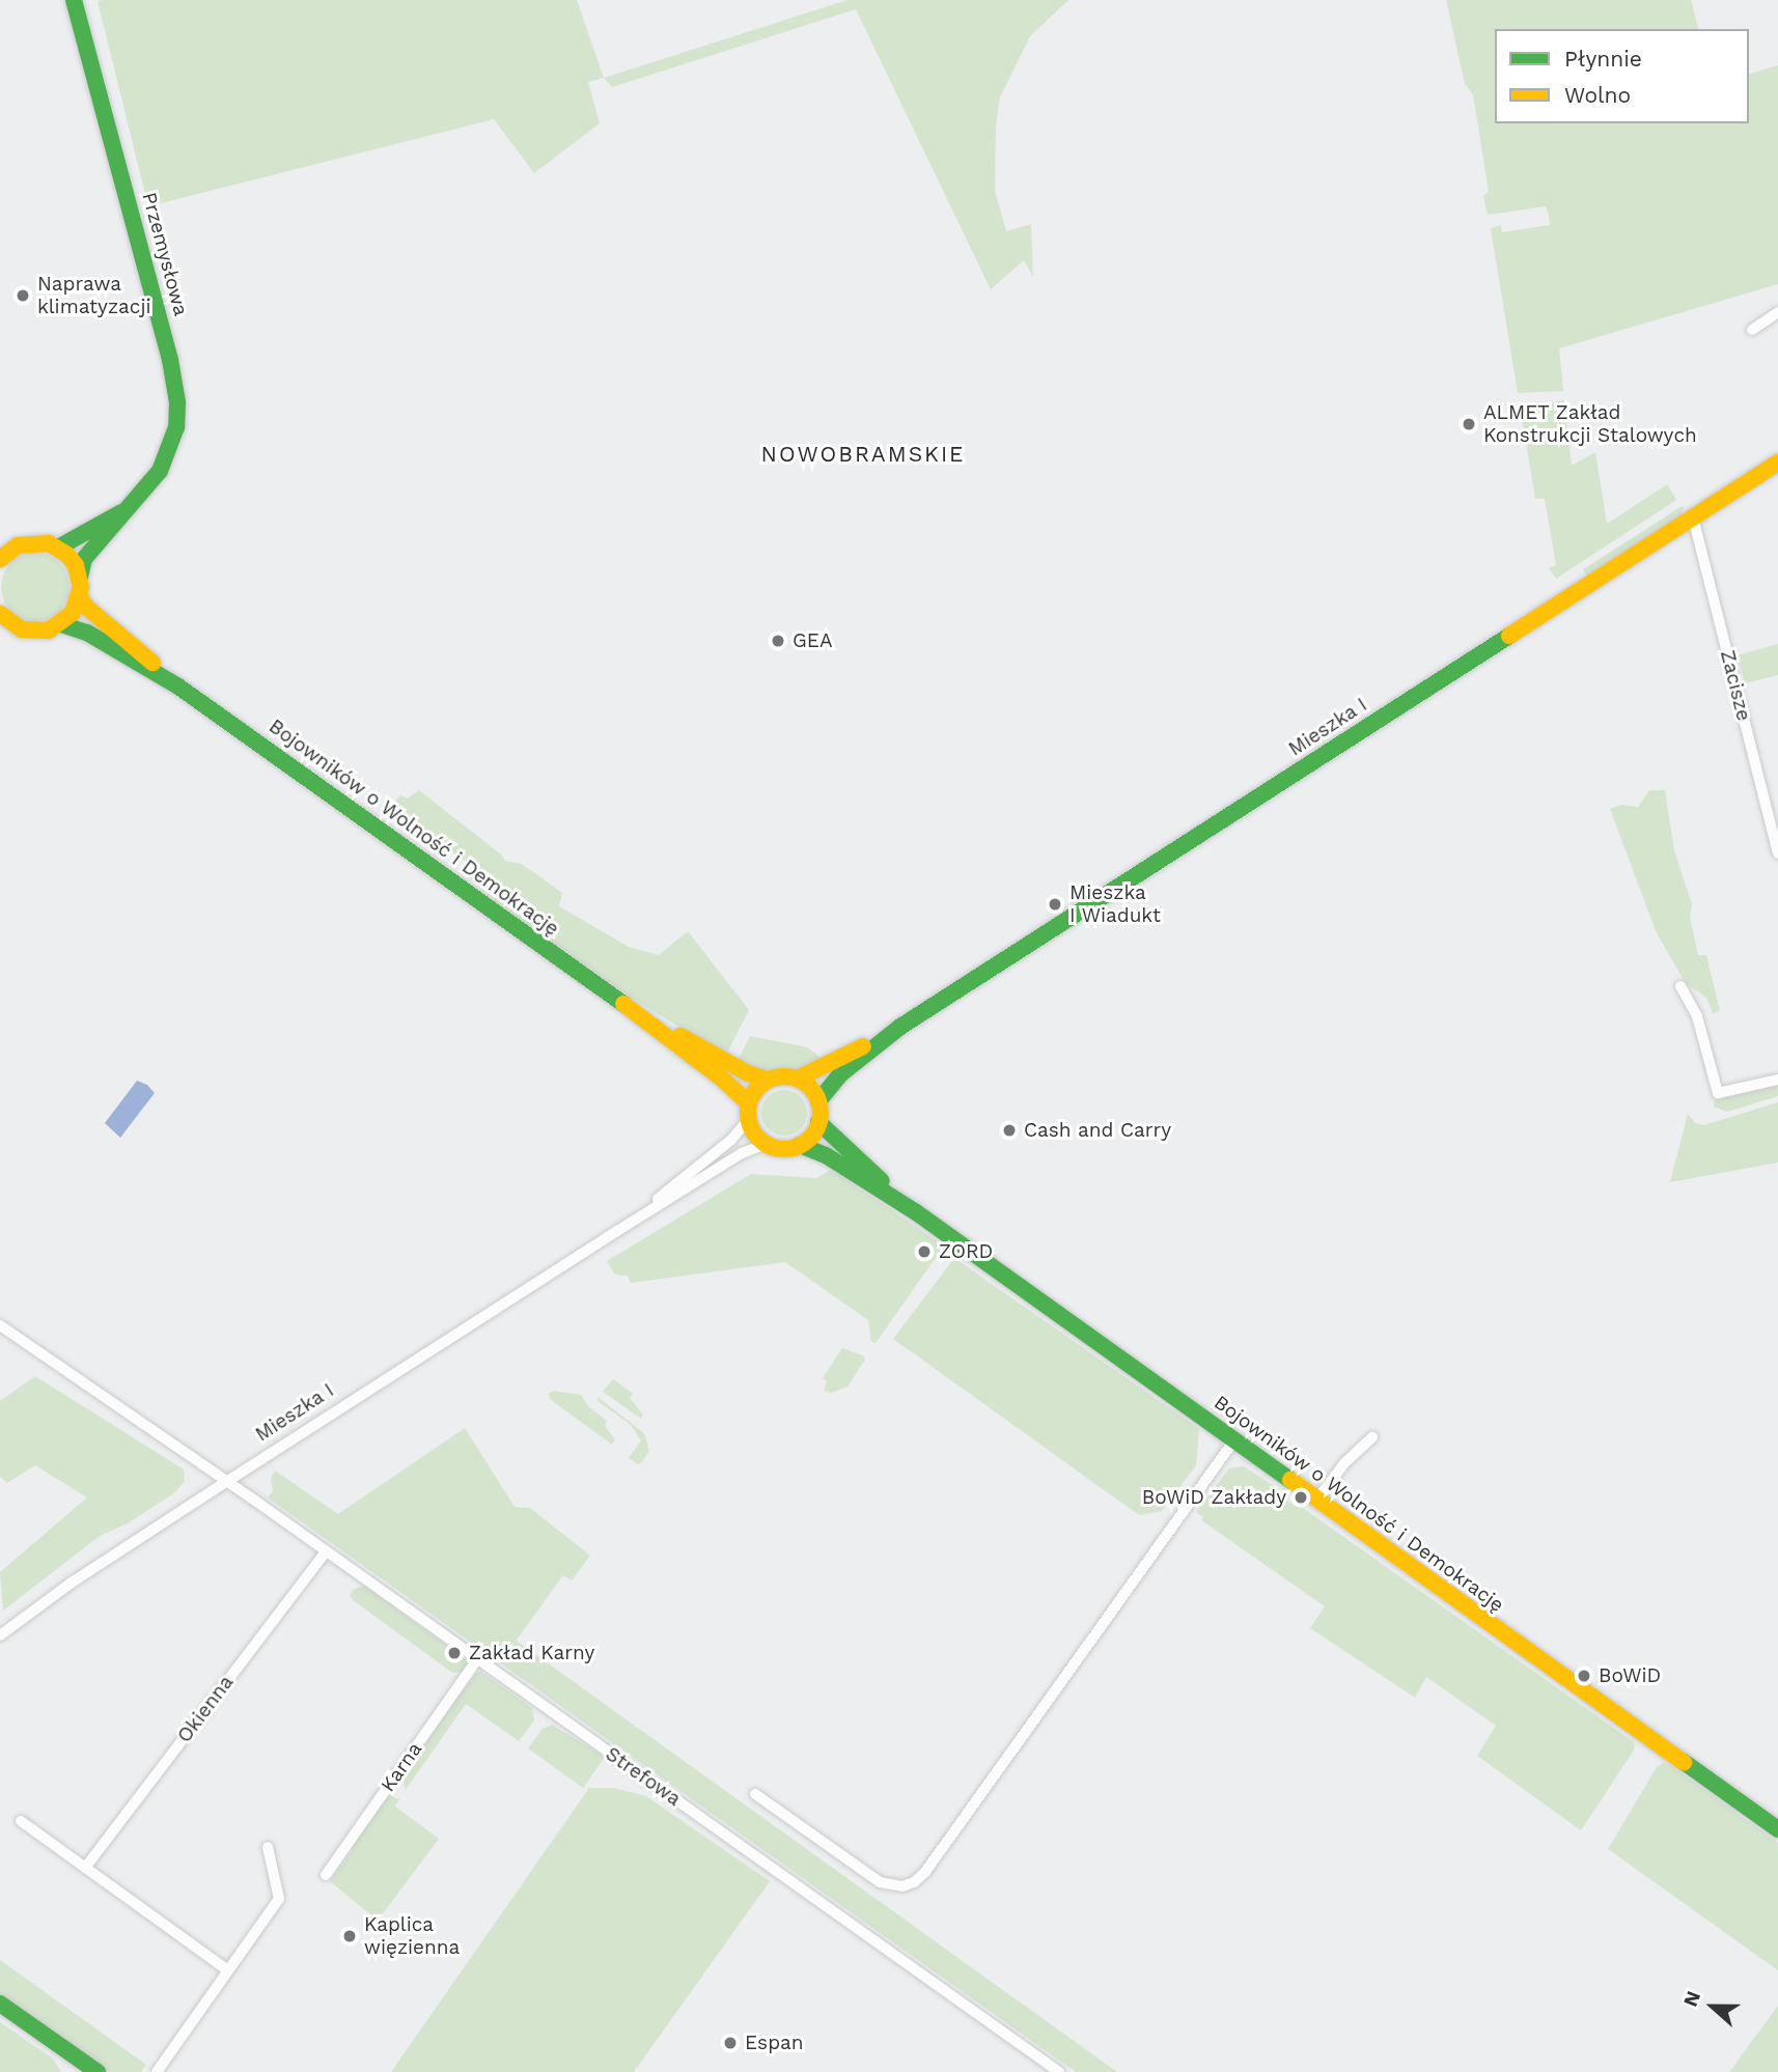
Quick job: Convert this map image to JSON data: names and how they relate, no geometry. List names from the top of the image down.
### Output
{
  "streets": {
    "main road": ["Przemysłowa", "Mieszka I", "Bojowników o Wolność i Demokrację"],
    "street": [
      "Zacisze",
      "Okienna",
      "Karna",
      "Strefowa"
    ]
  },
  "crossings": [
    ["Zacisze", "Mieszka I"],
    ["Mieszka I", "Bojowników o Wolność i Demokrację"],
    ["Mieszka I", "Strefowa"],
    ["Okienna", "Strefowa"],
    ["Karna", "Strefowa"]
  ],
  "districts": ["NOWOBRAMSKIE"],
  "places": [
    "Naprawa klimatyzacji",
    "ALMET Zakład Konstrukcji Stalowych",
    "GEA",
    "Mieszka I Wiadukt",
    "Cash and Carry",
    "ZORD",
    "BoWiD Zakłady",
    "Zakład Karny",
    "BoWiD",
    "Kaplica więzienna",
    "Espan"
  ],
  "legend": ["Płynnie", "Wolno"],
  "north": "left"
}
